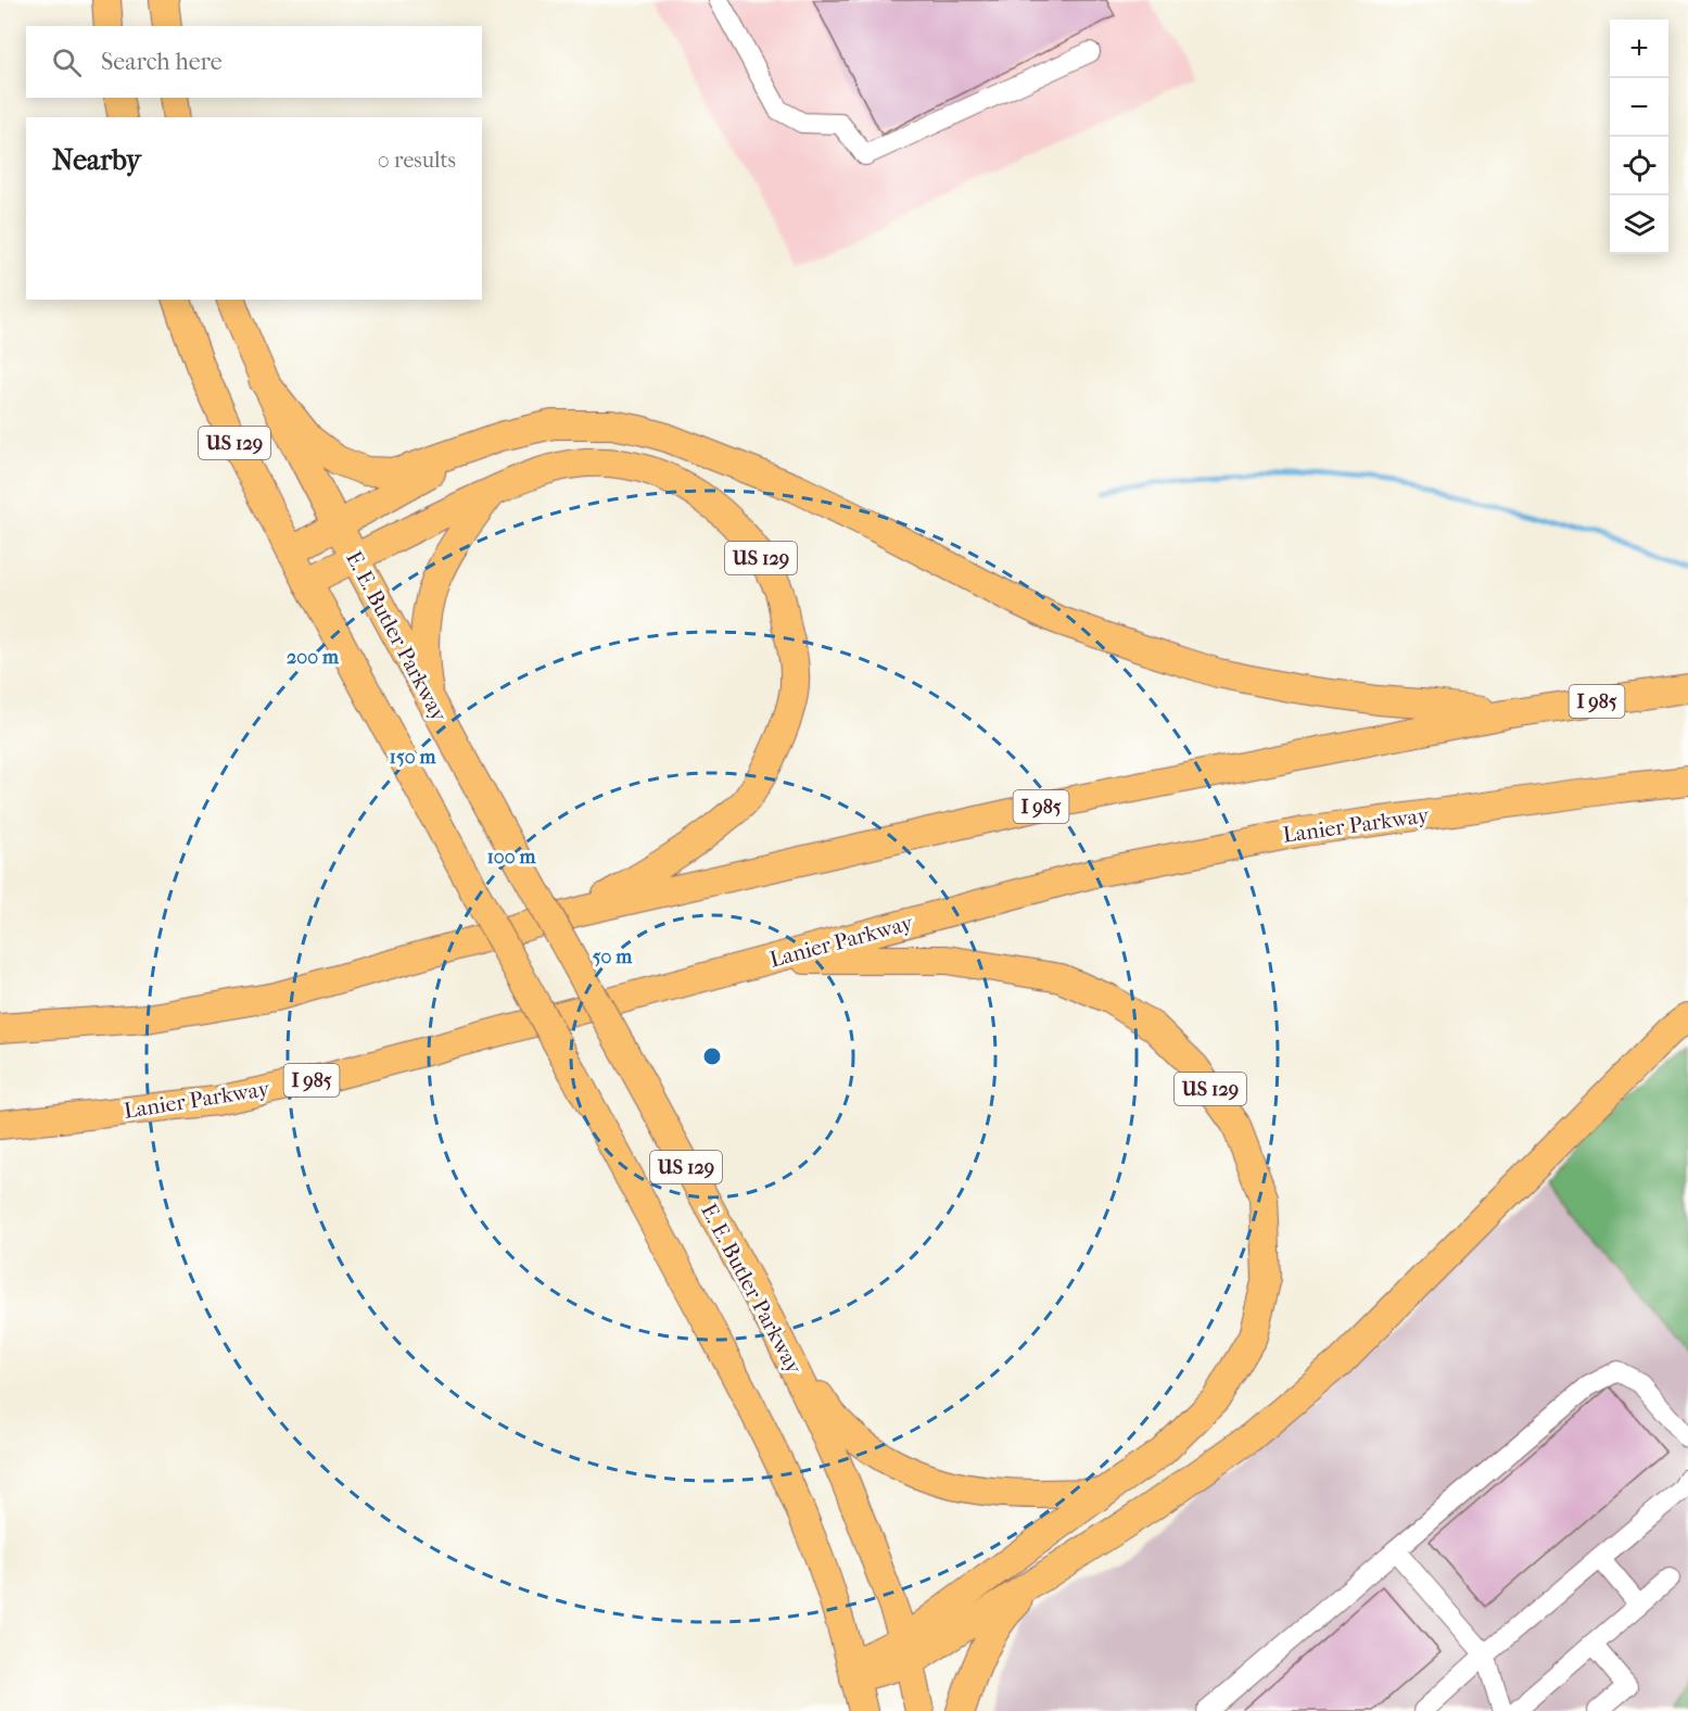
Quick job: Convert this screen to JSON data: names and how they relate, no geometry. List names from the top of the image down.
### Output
{
  "streets": {
    "highway": [
      "US 129",
      "E. E. Butler Parkway",
      "I 985",
      "Lanier Parkway"
    ]
  },
  "crossings": [
    ["US 129", "E. E. Butler Parkway"],
    ["US 129", "I 985"],
    ["US 129", "Lanier Parkway"]
  ],
  "page": {
    "map_buttons": ["+", "−"],
    "search": "Search here",
    "heading": ["Nearby", "0 results"]
  },
  "rings": [
    "200 m",
    "150 m",
    "100 m",
    "50 m"
  ]
}
